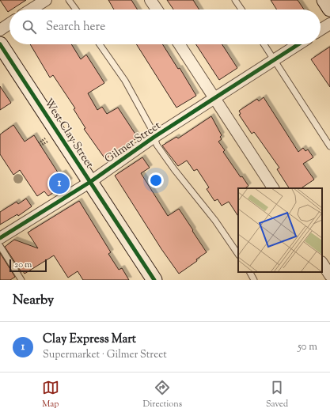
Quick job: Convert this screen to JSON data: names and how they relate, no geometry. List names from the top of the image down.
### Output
{
  "streets": {
    "street": ["West Clay Street", "Gilmer Street"]
  },
  "crossings": [
    ["West Clay Street", "Gilmer Street"]
  ],
  "scale_bar": "20 m",
  "page": {
    "search": "Search here",
    "pins": "1",
    "scale": "20 m",
    "heading": "Nearby",
    "list": [
      {
        "mark": "1",
        "name": "Clay Express Mart",
        "note": "Supermarket · Gilmer Street",
        "value": "50 m"
      }
    ],
    "nav": ["Map", "Directions", "Saved"]
  }
}
